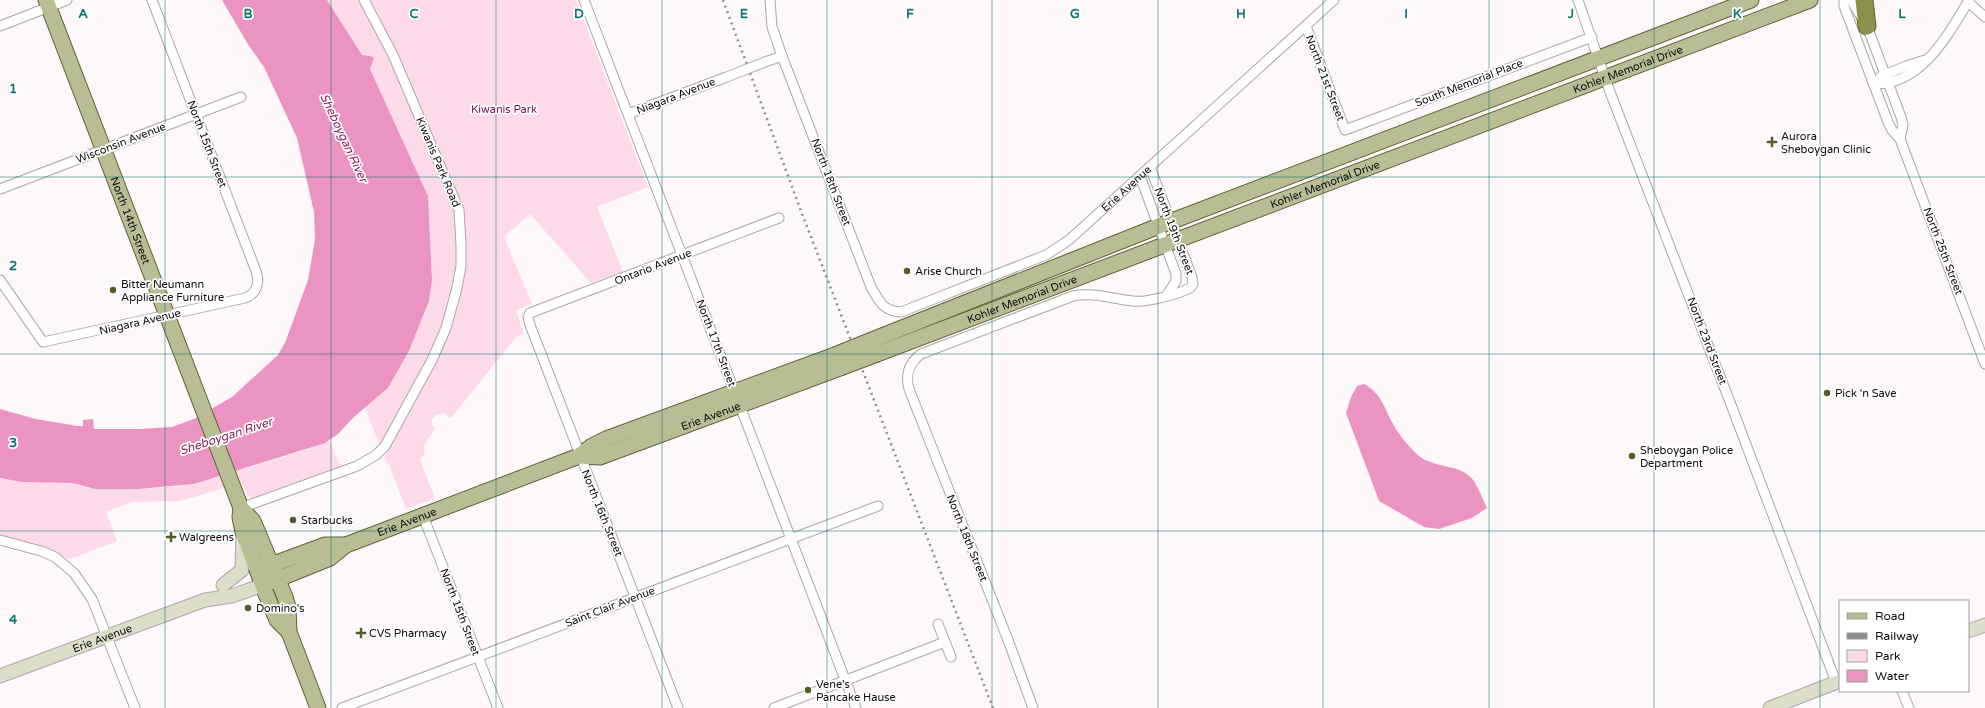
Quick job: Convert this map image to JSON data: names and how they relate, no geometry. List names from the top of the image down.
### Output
{
  "streets": {
    "main road": ["Kohler Memorial Drive", "Erie Avenue", "North 14th Street"],
    "street": [
      "North 21st Street",
      "South Memorial Place",
      "Niagara Avenue",
      "Wisconsin Avenue",
      "North 15th Street",
      "Kiwanis Park Road",
      "North 18th Street",
      "North 19th Street",
      "North 25th Street",
      "Ontario Avenue",
      "North 23rd Street",
      "North 17th Street",
      "North 16th Street",
      "Saint Clair Avenue"
    ]
  },
  "crossings": [
    ["Kohler Memorial Drive", "Erie Avenue"],
    ["Kohler Memorial Drive", "North 19th Street"],
    ["Kohler Memorial Drive", "North 23rd Street"],
    ["North 21st Street", "South Memorial Place"],
    ["North 21st Street", "Erie Avenue"],
    ["South Memorial Place", "North 23rd Street"],
    ["Niagara Avenue", "North 15th Street"],
    ["Niagara Avenue", "North 18th Street"],
    ["Niagara Avenue", "North 14th Street"],
    ["Niagara Avenue", "North 17th Street"],
    ["Wisconsin Avenue", "North 15th Street"],
    ["Wisconsin Avenue", "North 14th Street"],
    ["North 15th Street", "Erie Avenue"],
    ["North 15th Street", "Saint Clair Avenue"],
    ["Kiwanis Park Road", "North 14th Street"],
    ["North 18th Street", "Erie Avenue"],
    ["North 18th Street", "North 19th Street"],
    ["Erie Avenue", "North 14th Street"],
    ["Erie Avenue", "North 19th Street"],
    ["Erie Avenue", "North 17th Street"],
    ["Erie Avenue", "North 16th Street"],
    ["Ontario Avenue", "North 17th Street"],
    ["Ontario Avenue", "North 16th Street"],
    ["North 17th Street", "Saint Clair Avenue"],
    ["North 16th Street", "Saint Clair Avenue"]
  ],
  "water": ["Sheboygan River"],
  "parks": ["Kiwanis Park"],
  "places": {
    "health": ["Aurora Sheboygan Clinic", "Walgreens", "CVS Pharmacy"],
    "other": [
      "Arise Church",
      "Bitter Neumann Appliance Furniture",
      "Pick 'n Save",
      "Sheboygan Police Department",
      "Starbucks",
      "Domino's",
      "Vene's Pancake Hause"
    ]
  },
  "legend": [
    "Road",
    "Railway",
    "Park",
    "Water"
  ],
  "grid": {
    "columns": [
      "A",
      "B",
      "C",
      "D",
      "E",
      "F",
      "G",
      "H",
      "I",
      "J",
      "K",
      "L"
    ],
    "rows": [
      "1",
      "2",
      "3",
      "4"
    ]
  }
}
